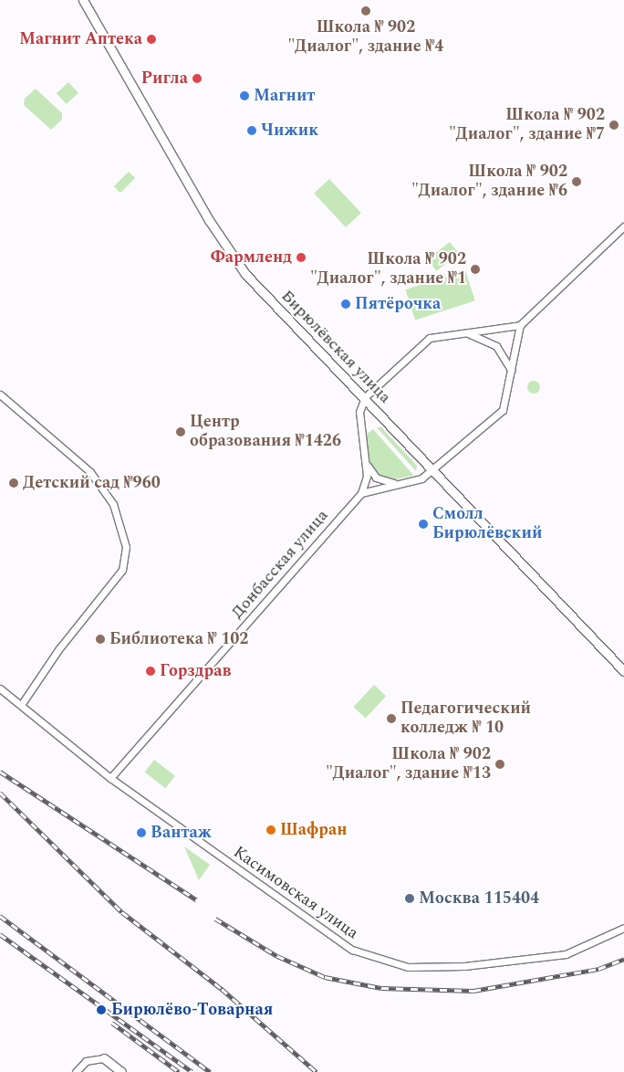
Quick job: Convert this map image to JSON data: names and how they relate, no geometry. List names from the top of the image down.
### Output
{
  "streets": {
    "street": ["Бирюлёвская улица", "Донбасская улица", "Касимовская улица"]
  },
  "crossings": [
    ["Донбасская улица", "Касимовская улица"]
  ],
  "places": [
    "Школа № 902 \"Диалог\", здание №4",
    "Магнит Аптека",
    "Ригла",
    "Магнит",
    "Школа № 902 \"Диалог\", здание №7",
    "Чижик",
    "Школа № 902 \"Диалог\", здание №6",
    "Фармленд",
    "Школа № 902 \"Диалог\", здание №1",
    "Пятёрочка",
    "Центр образования №1426",
    "Детский сад №960",
    "Смолл Бирюлёвский",
    "Библиотека № 102",
    "Горздрав",
    "Педагогический колледж № 10",
    "Школа № 902 \"Диалог\", здание №13",
    "Шафран",
    "Вантаж",
    "Москва 115404",
    "Бирюлёво-Товарная"
  ]
}
